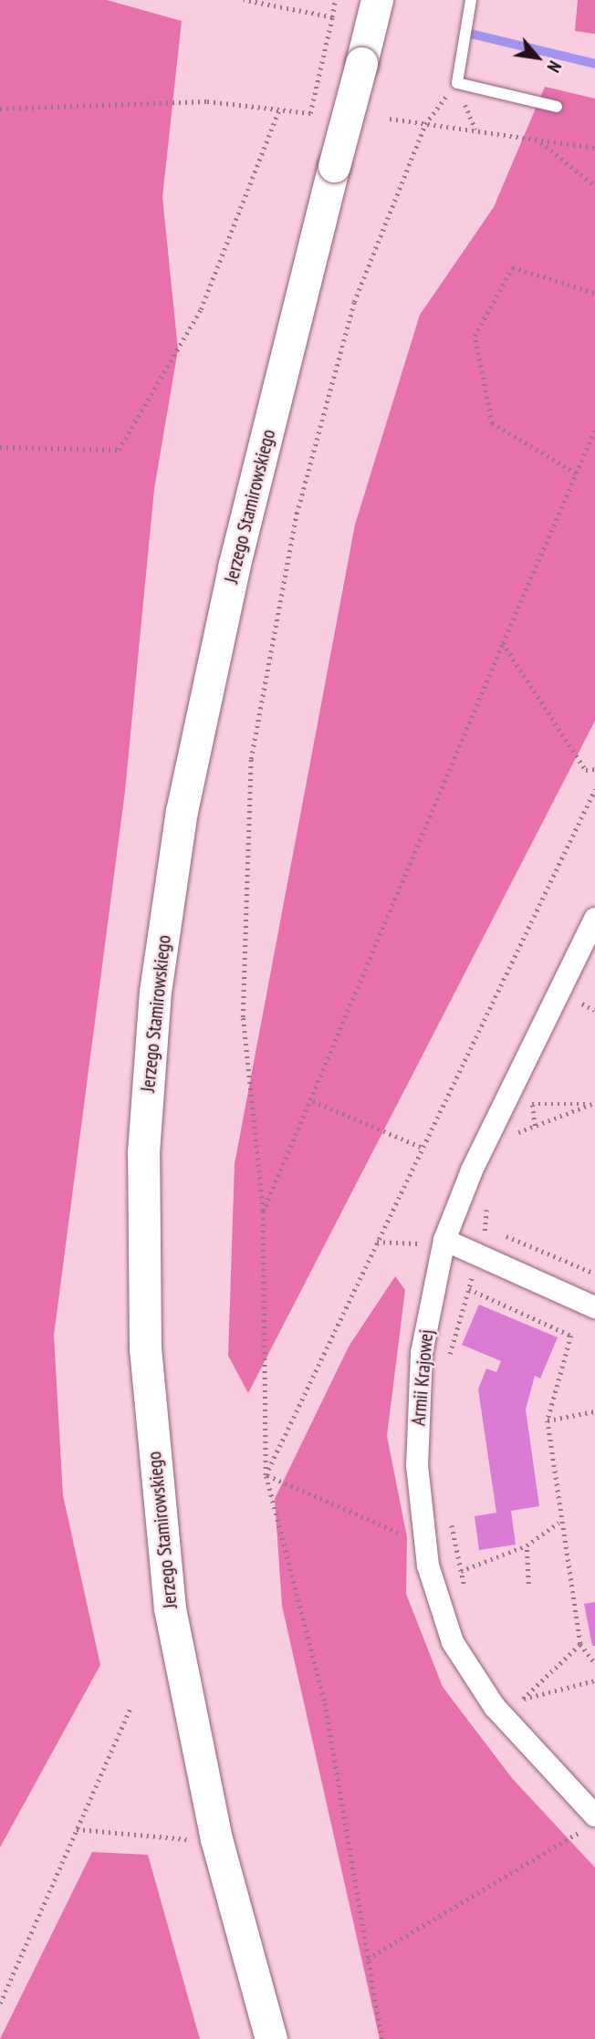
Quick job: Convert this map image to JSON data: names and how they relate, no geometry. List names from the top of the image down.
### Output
{
  "streets": {
    "main road": ["Jerzego Stamirowskiego"],
    "street": ["Armii Krajowej"]
  },
  "north": "bottom right"
}
